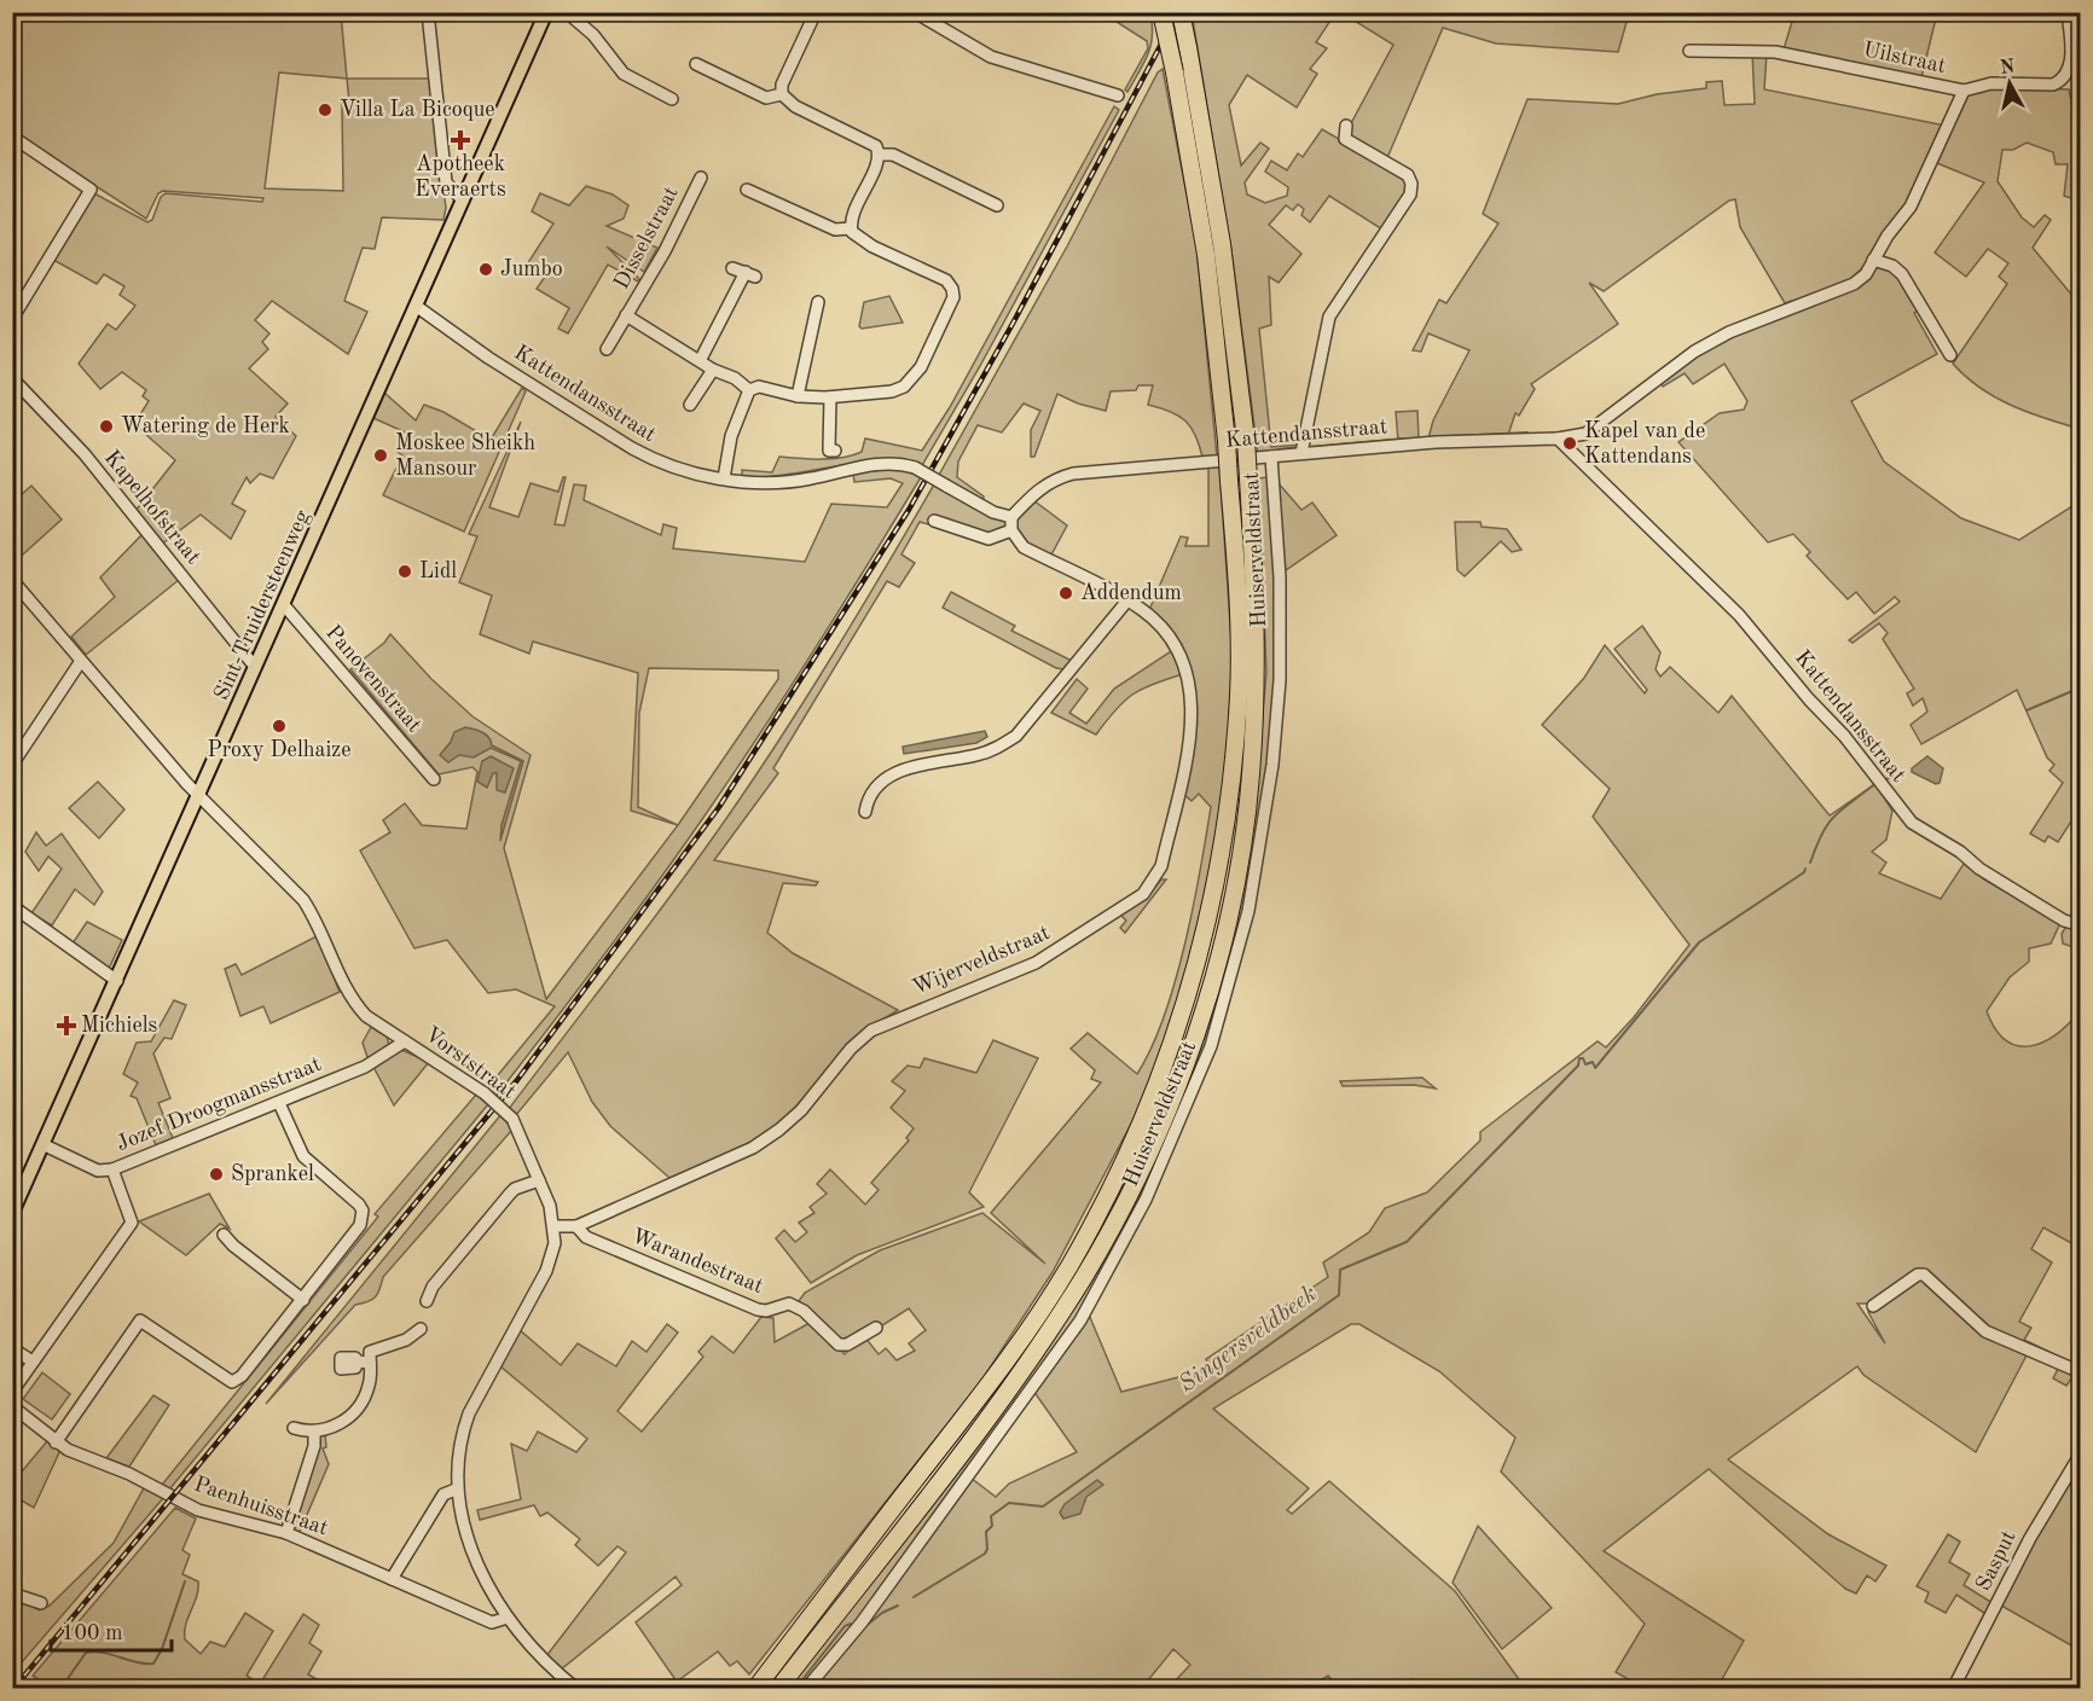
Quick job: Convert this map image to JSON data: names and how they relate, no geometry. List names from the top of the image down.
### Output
{
  "streets": {
    "main road": ["Sint-Truidersteenweg"],
    "street": [
      "Uilstraat",
      "Disselstraat",
      "Kattendansstraat",
      "Kapelhofstraat",
      "Huiserveldstraat",
      "Panovenstraat",
      "Wijerveldstraat",
      "Vorststraat",
      "Jozef Droogmansstraat",
      "Warandestraat",
      "Paenhuisstraat",
      "Sasput"
    ]
  },
  "crossings": [
    ["Kattendansstraat", "Huiserveldstraat"],
    ["Kattendansstraat", "Sint-Truidersteenweg"],
    ["Kapelhofstraat", "Sint-Truidersteenweg"],
    ["Sint-Truidersteenweg", "Panovenstraat"],
    ["Sint-Truidersteenweg", "Vorststraat"],
    ["Sint-Truidersteenweg", "Jozef Droogmansstraat"],
    ["Wijerveldstraat", "Vorststraat"],
    ["Wijerveldstraat", "Warandestraat"],
    ["Vorststraat", "Jozef Droogmansstraat"]
  ],
  "water": ["Singersveldbeek"],
  "places": {
    "other": [
      "Villa La Bicoque",
      "Jumbo",
      "Watering de Herk",
      "Kapel van de Kattendans",
      "Moskee Sheikh Mansour",
      "Lidl",
      "Addendum",
      "Proxy Delhaize",
      "Sprankel"
    ],
    "health": ["Apotheek Everaerts", "Michiels"]
  },
  "scale_bar": "100 m",
  "north": "top"
}
